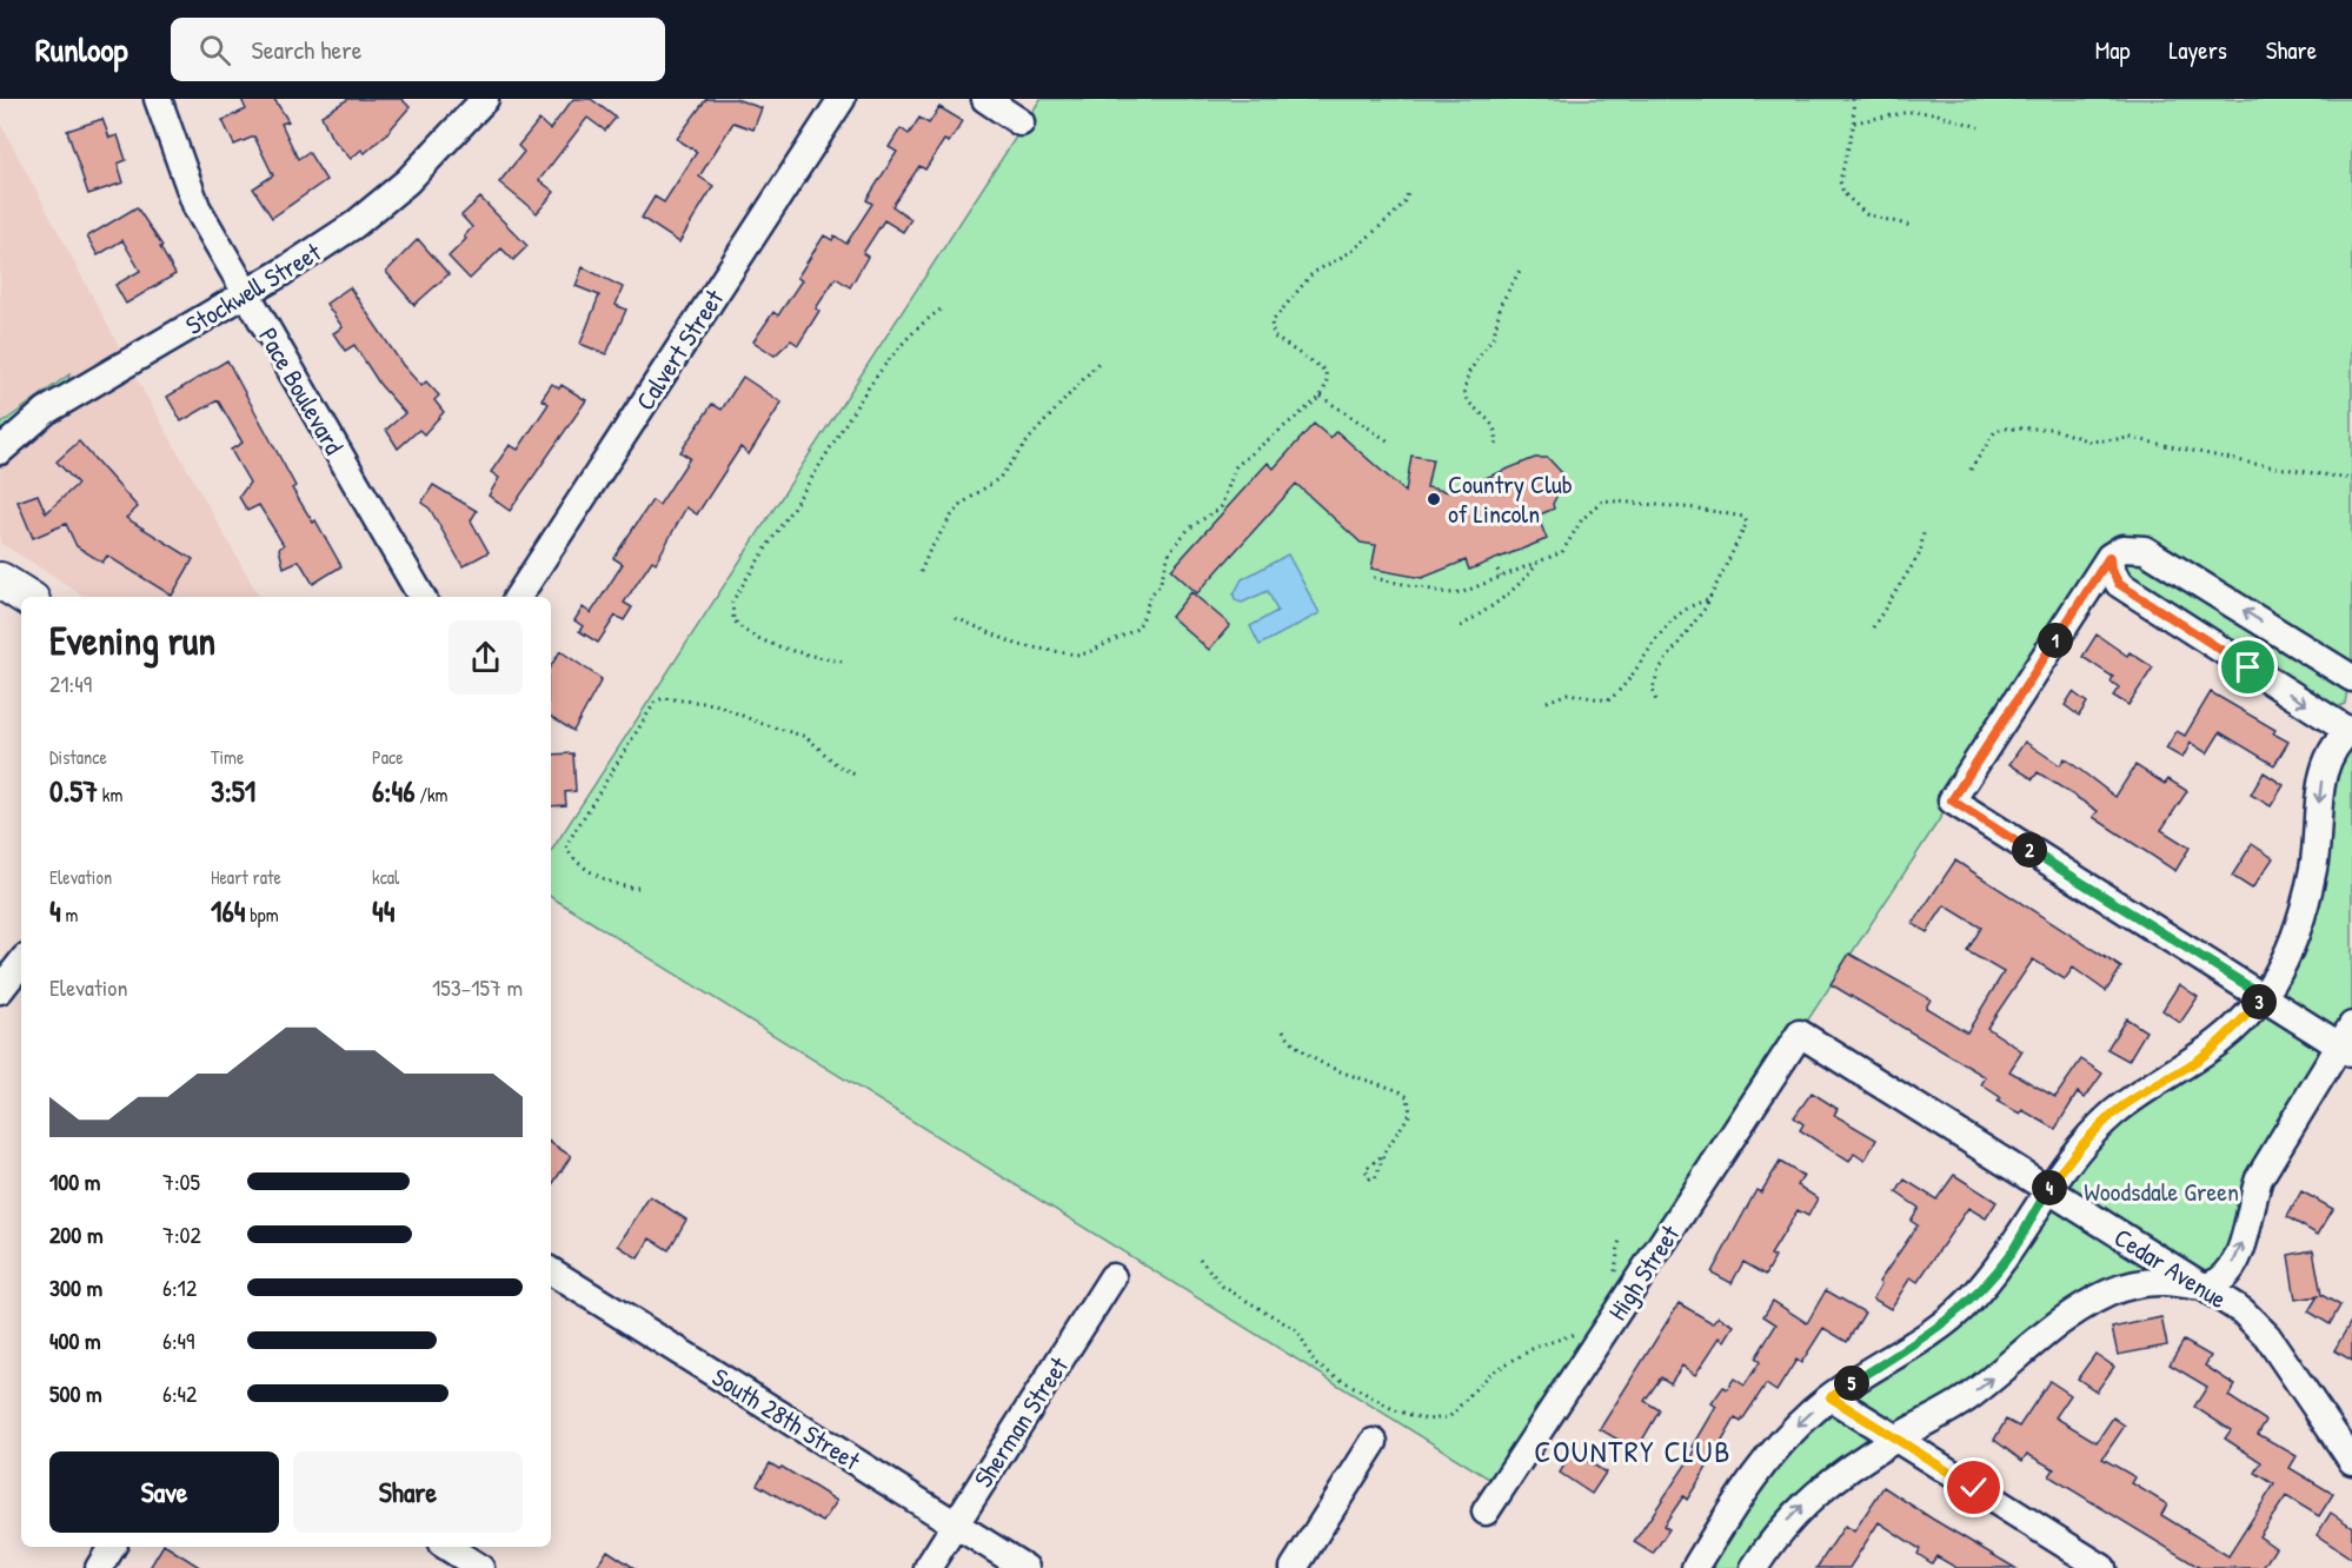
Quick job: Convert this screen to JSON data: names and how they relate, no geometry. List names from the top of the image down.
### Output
{
  "streets": {
    "street": [
      "Stockwell Street",
      "Calvert Street",
      "Pace Boulevard",
      "Cedar Avenue",
      "High Street",
      "South 28th Street",
      "Sherman Street"
    ]
  },
  "crossings": [
    ["Stockwell Street", "Pace Boulevard"],
    ["Cedar Avenue", "High Street"],
    ["South 28th Street", "Sherman Street"]
  ],
  "districts": ["COUNTRY CLUB"],
  "parks": ["Woodsdale Green"],
  "places": ["Country Club of Lincoln"],
  "page": {
    "header": "Runloop",
    "search": "Search here",
    "nav": ["Map", "Layers", "Share"],
    "heading": ["Evening run", "21:49"],
    "pins": [
      "1",
      "2",
      "3",
      "4",
      "5"
    ],
    "stats": [
      ["Distance", "0.57 km"],
      ["Time", "3:51"],
      ["Pace", "6:46 /km"],
      ["Elevation", "4 m"],
      ["Heart rate", "164 bpm"],
      ["kcal", "44"]
    ],
    "chart": ["Elevation", "153–157 m"],
    "list": [
      {
        "name": "100 m",
        "note": "7:05"
      },
      {
        "name": "200 m",
        "note": "7:02"
      },
      {
        "name": "300 m",
        "note": "6:12"
      },
      {
        "name": "400 m",
        "note": "6:49"
      },
      {
        "name": "500 m",
        "note": "6:42"
      }
    ],
    "buttons": ["Save", "Share"]
  }
}
